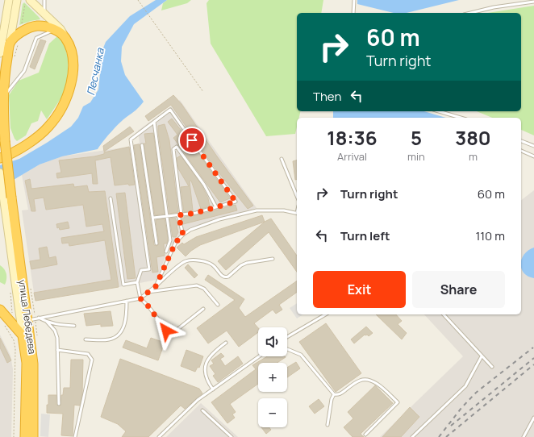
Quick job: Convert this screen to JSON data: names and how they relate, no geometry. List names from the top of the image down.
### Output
{
  "streets": {
    "highway": ["улица Лебедева"]
  },
  "water": ["Песчанка"],
  "page": {
    "turn": ["60 m", "Turn right"],
    "then": "Then",
    "eta": [
      "18:36",
      "Arrival",
      "5",
      "min",
      "380",
      "m"
    ],
    "list": [
      {
        "name": "Turn right",
        "value": "60 m"
      },
      {
        "name": "Turn left",
        "value": "110 m"
      }
    ],
    "buttons": ["Exit", "Share"],
    "map_buttons": ["+", "−"]
  }
}
